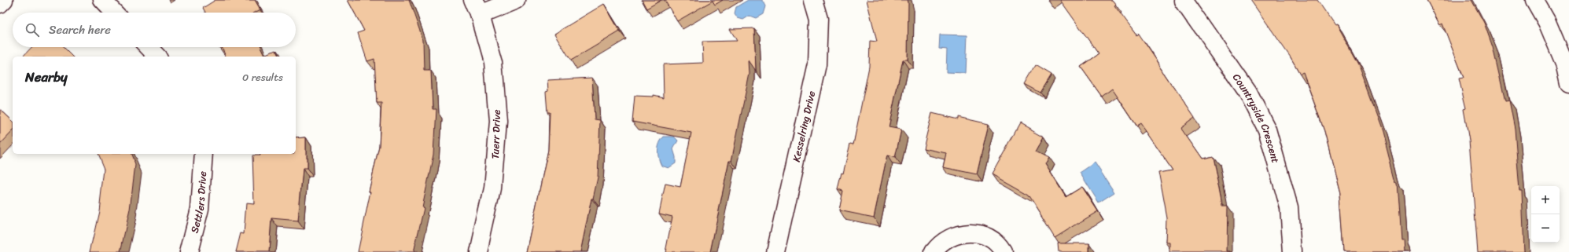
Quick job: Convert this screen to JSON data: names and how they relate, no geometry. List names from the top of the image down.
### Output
{
  "streets": {
    "street": [
      "Countryside Crescent",
      "Kesselring Drive",
      "Tuerr Drive",
      "Settlers Drive"
    ]
  },
  "page": {
    "search": "Search here",
    "heading": ["Nearby", "0 results"],
    "map_buttons": ["+", "−"]
  }
}
